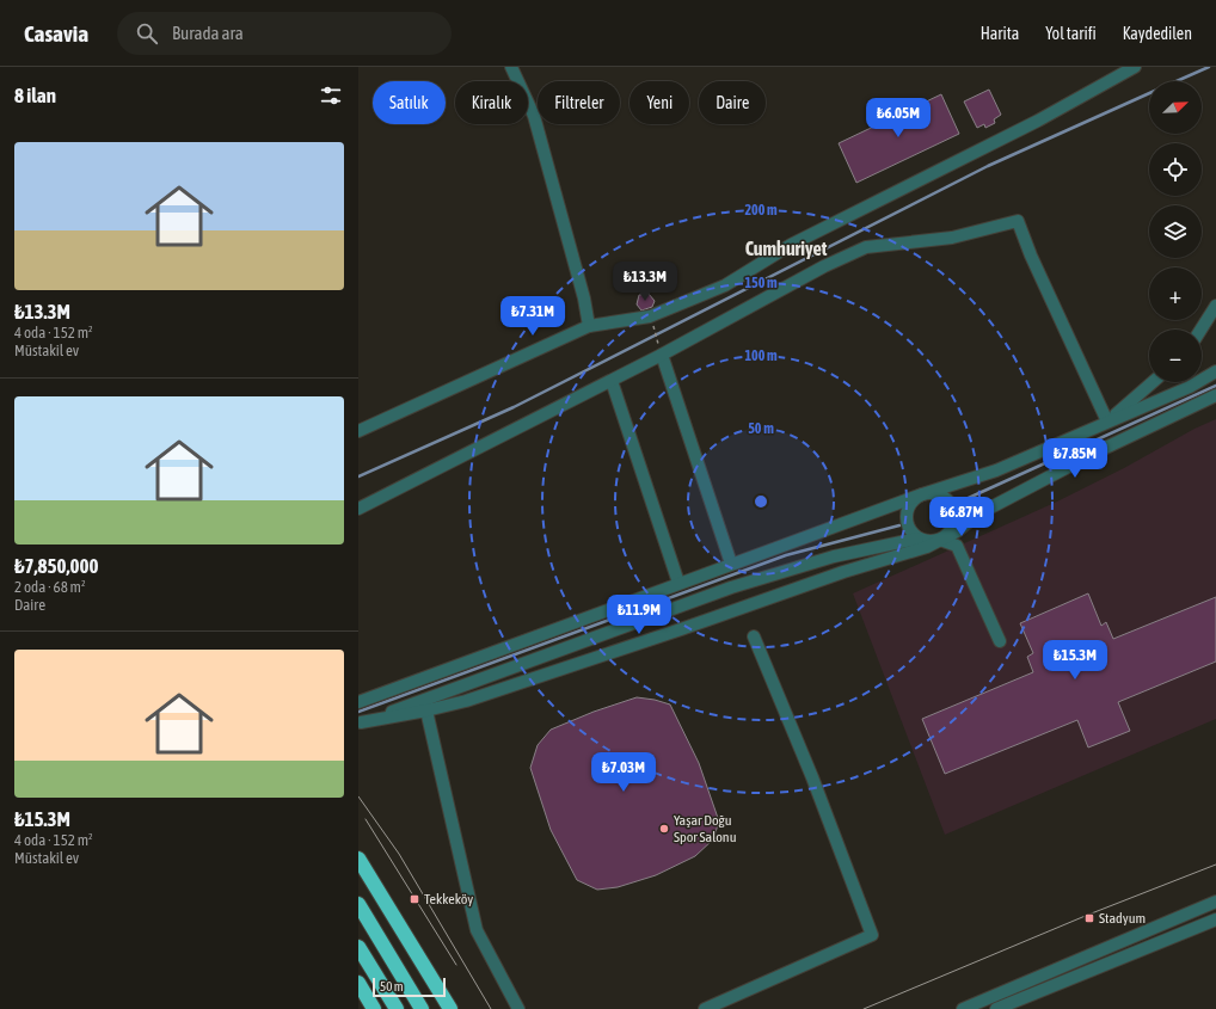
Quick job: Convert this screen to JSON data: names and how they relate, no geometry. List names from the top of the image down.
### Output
{
  "districts": ["Cumhuriyet"],
  "places": {
    "other": ["Yaşar Doğu Spor Salonu"],
    "transit": ["Tekkeköy", "Stadyum"]
  },
  "scale_bar": "50 m",
  "north": "top right",
  "page": {
    "header": "Casavia",
    "search": "Burada ara",
    "nav": ["Harita", "Yol tarifi", "Kaydedilen"],
    "heading": "8 ilan",
    "map_buttons": ["+", "−"],
    "chip": [
      "Satılık",
      "Kiralık",
      "Filtreler",
      "Yeni",
      "Daire"
    ],
    "price": [
      "₺6.05M",
      "₺13.3M",
      "₺7.31M",
      "₺7.85M",
      "₺6.87M",
      "₺11.9M",
      "₺15.3M",
      "₺7.03M"
    ],
    "list": [
      {
        "name": "₺13.3M",
        "note": "4 oda · 152 m² · Müstakil ev"
      },
      {
        "name": "₺7,850,000",
        "note": "2 oda · 68 m² · Daire"
      },
      {
        "name": "₺15.3M",
        "note": "4 oda · 152 m² · Müstakil ev"
      }
    ],
    "scale": "50 m"
  },
  "rings": [
    "200 m",
    "150 m",
    "100 m",
    "50 m"
  ]
}
